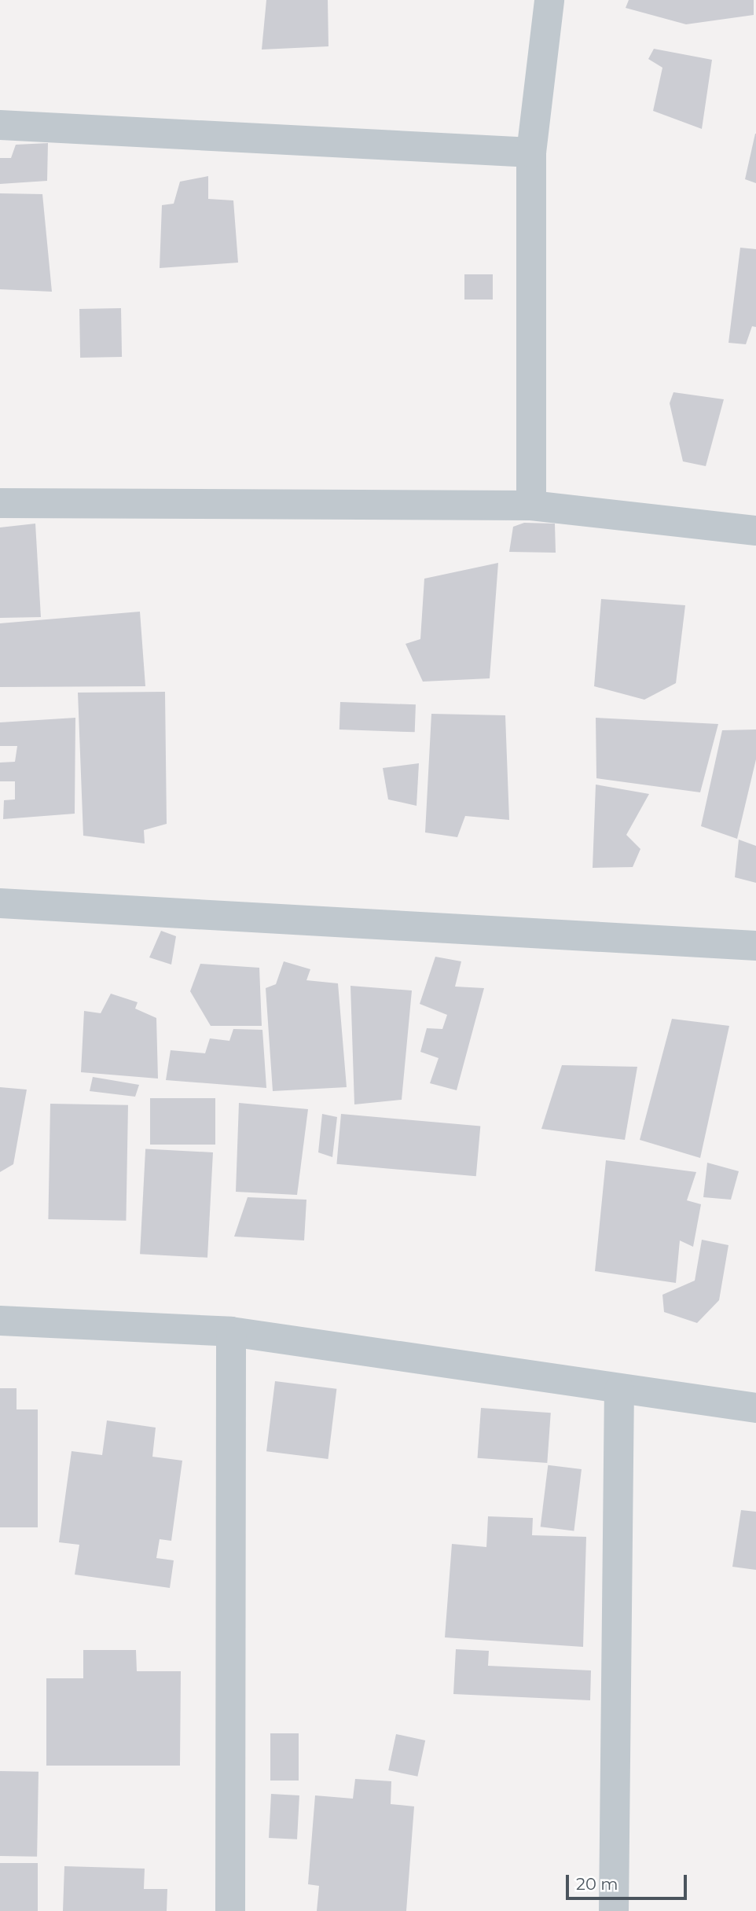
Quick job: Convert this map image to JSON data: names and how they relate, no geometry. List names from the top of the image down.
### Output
{
  "scale_bar": "20 m"
}
